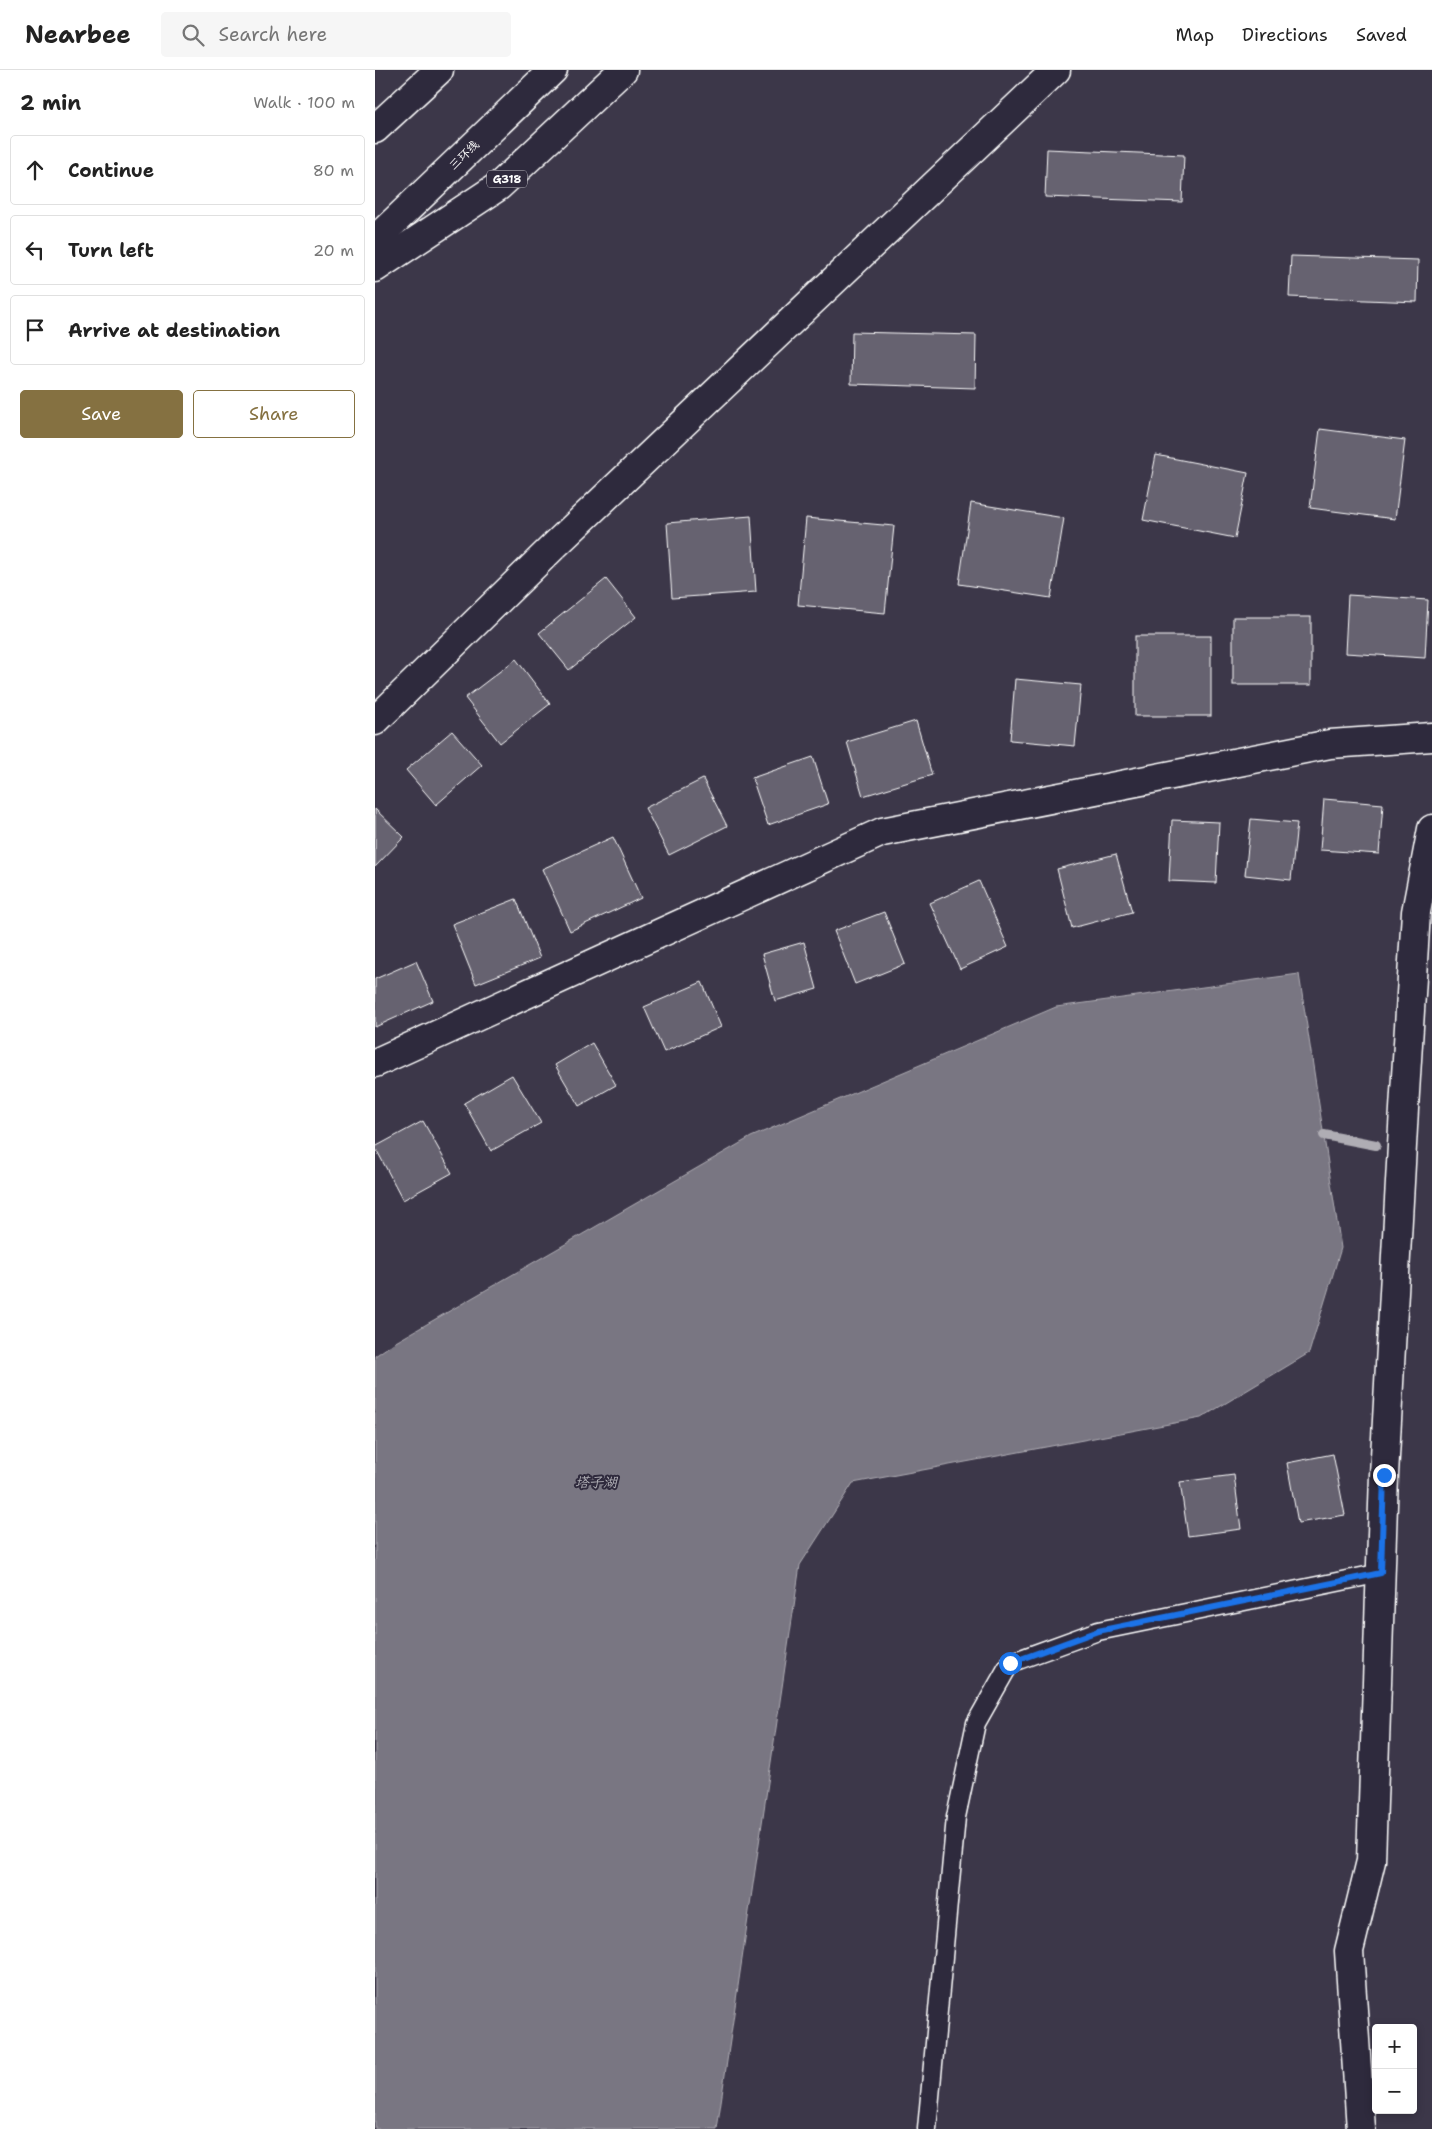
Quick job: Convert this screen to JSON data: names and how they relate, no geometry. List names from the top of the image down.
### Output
{
  "streets": {
    "main road": ["三环线", "G318"]
  },
  "water": ["塔子湖"],
  "page": {
    "header": "Nearbee",
    "search": "Search here",
    "nav": ["Map", "Directions", "Saved"],
    "heading": ["2 min", "Walk · 100 m"],
    "list": [
      ["Continue", "80 m"],
      ["Turn left", "20 m"],
      "Arrive at destination"
    ],
    "buttons": ["Save", "Share"],
    "map_buttons": ["+", "−"]
  }
}
